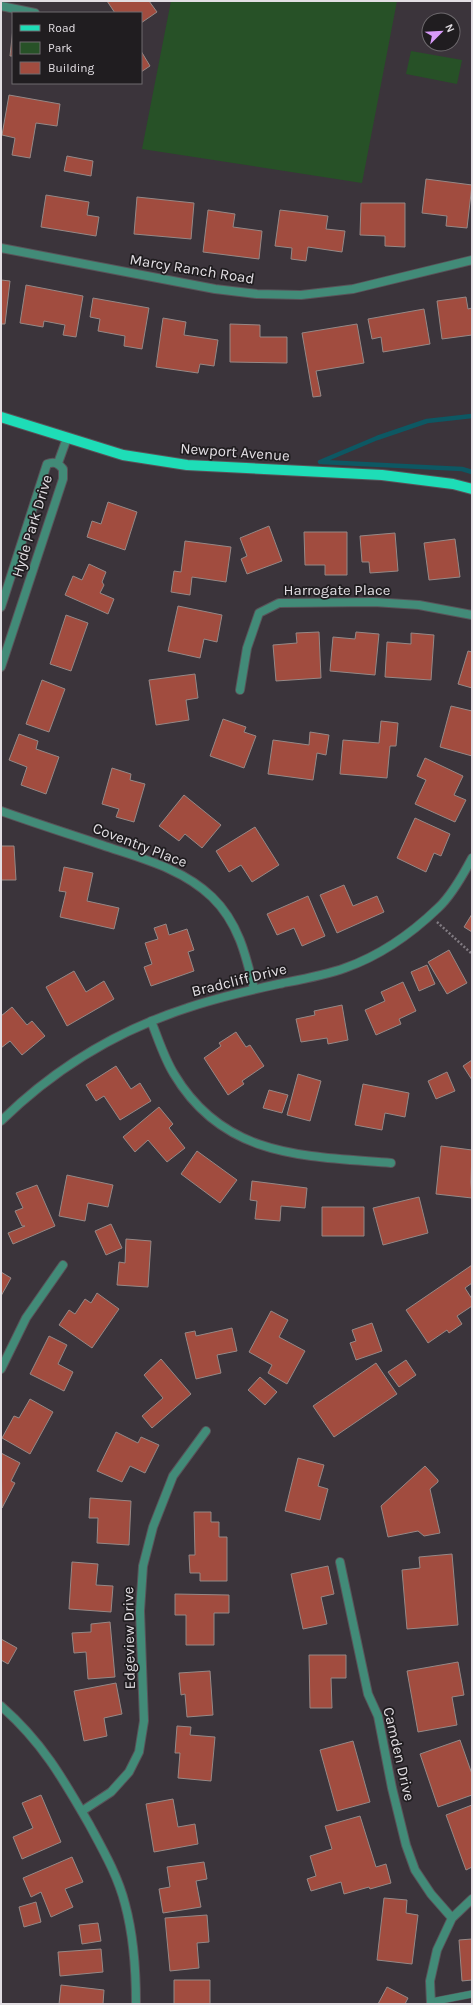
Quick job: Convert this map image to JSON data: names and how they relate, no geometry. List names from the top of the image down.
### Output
{
  "streets": {
    "main road": ["Newport Avenue"],
    "street": [
      "Marcy Ranch Road",
      "Hyde Park Drive",
      "Harrogate Place",
      "Coventry Place",
      "Bradcliff Drive",
      "Edgeview Drive",
      "Camden Drive"
    ]
  },
  "crossings": [
    ["Newport Avenue", "Hyde Park Drive"],
    ["Coventry Place", "Bradcliff Drive"]
  ],
  "legend": ["Road", "Park", "Building"],
  "north": "top right"
}
